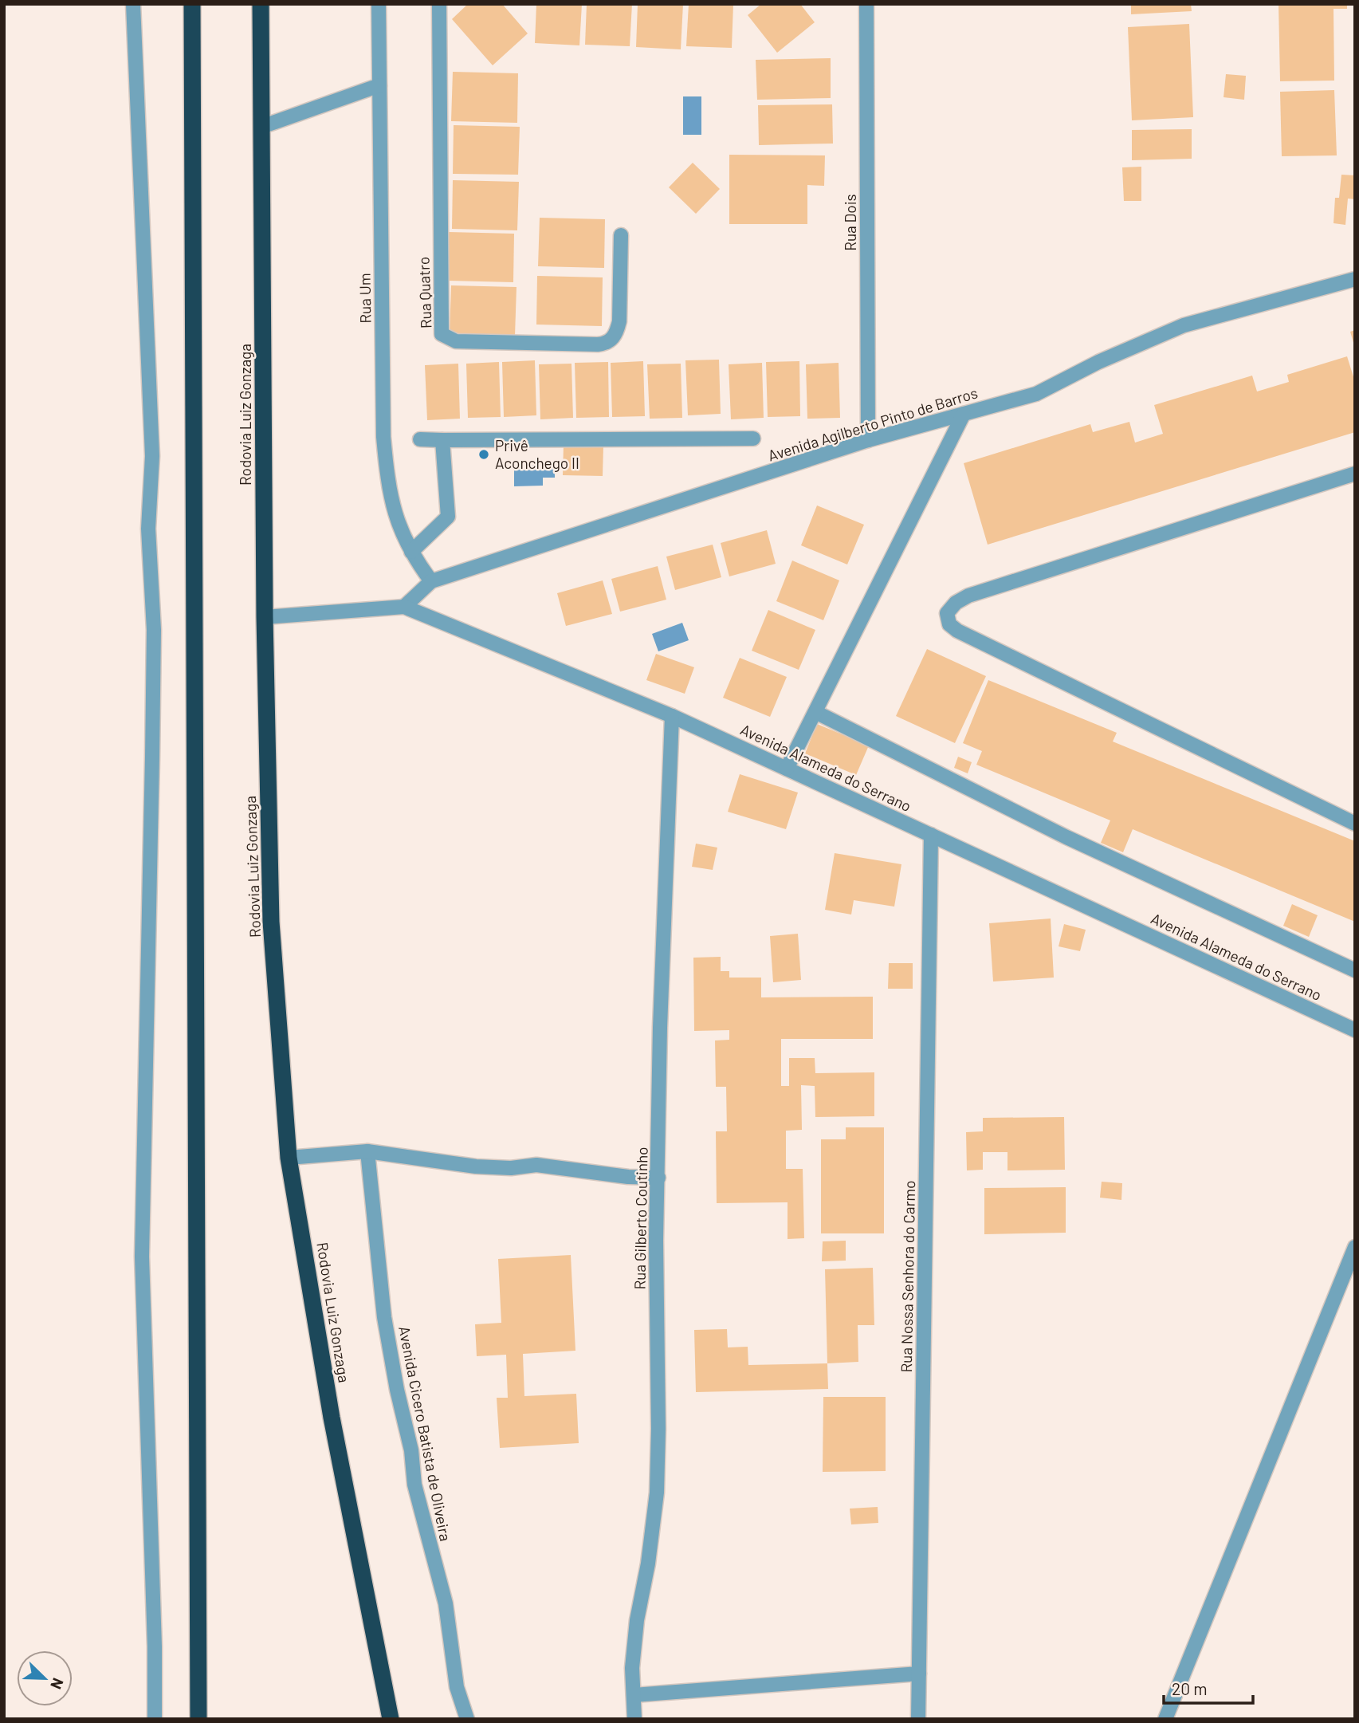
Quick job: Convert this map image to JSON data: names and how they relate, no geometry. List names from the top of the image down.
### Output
{
  "streets": {
    "highway": ["Rodovia Luiz Gonzaga"],
    "street": [
      "Rua Dois",
      "Rua Quatro",
      "Rua Um",
      "Avenida Agilberto Pinto de Barros",
      "Avenida Alameda do Serrano",
      "Rua Gilberto Coutinho",
      "Rua Nossa Senhora do Carmo",
      "Avenida Cicero Batista de Oliveira"
    ]
  },
  "crossings": [
    ["Rua Dois", "Avenida Agilberto Pinto de Barros"],
    ["Rua Um", "Avenida Agilberto Pinto de Barros"],
    ["Rodovia Luiz Gonzaga", "Avenida Alameda do Serrano"],
    ["Avenida Agilberto Pinto de Barros", "Avenida Alameda do Serrano"],
    ["Avenida Alameda do Serrano", "Rua Gilberto Coutinho"],
    ["Avenida Alameda do Serrano", "Rua Nossa Senhora do Carmo"]
  ],
  "places": ["Privê Aconchego II"],
  "scale_bar": "20 m",
  "north": "bottom right"
}
